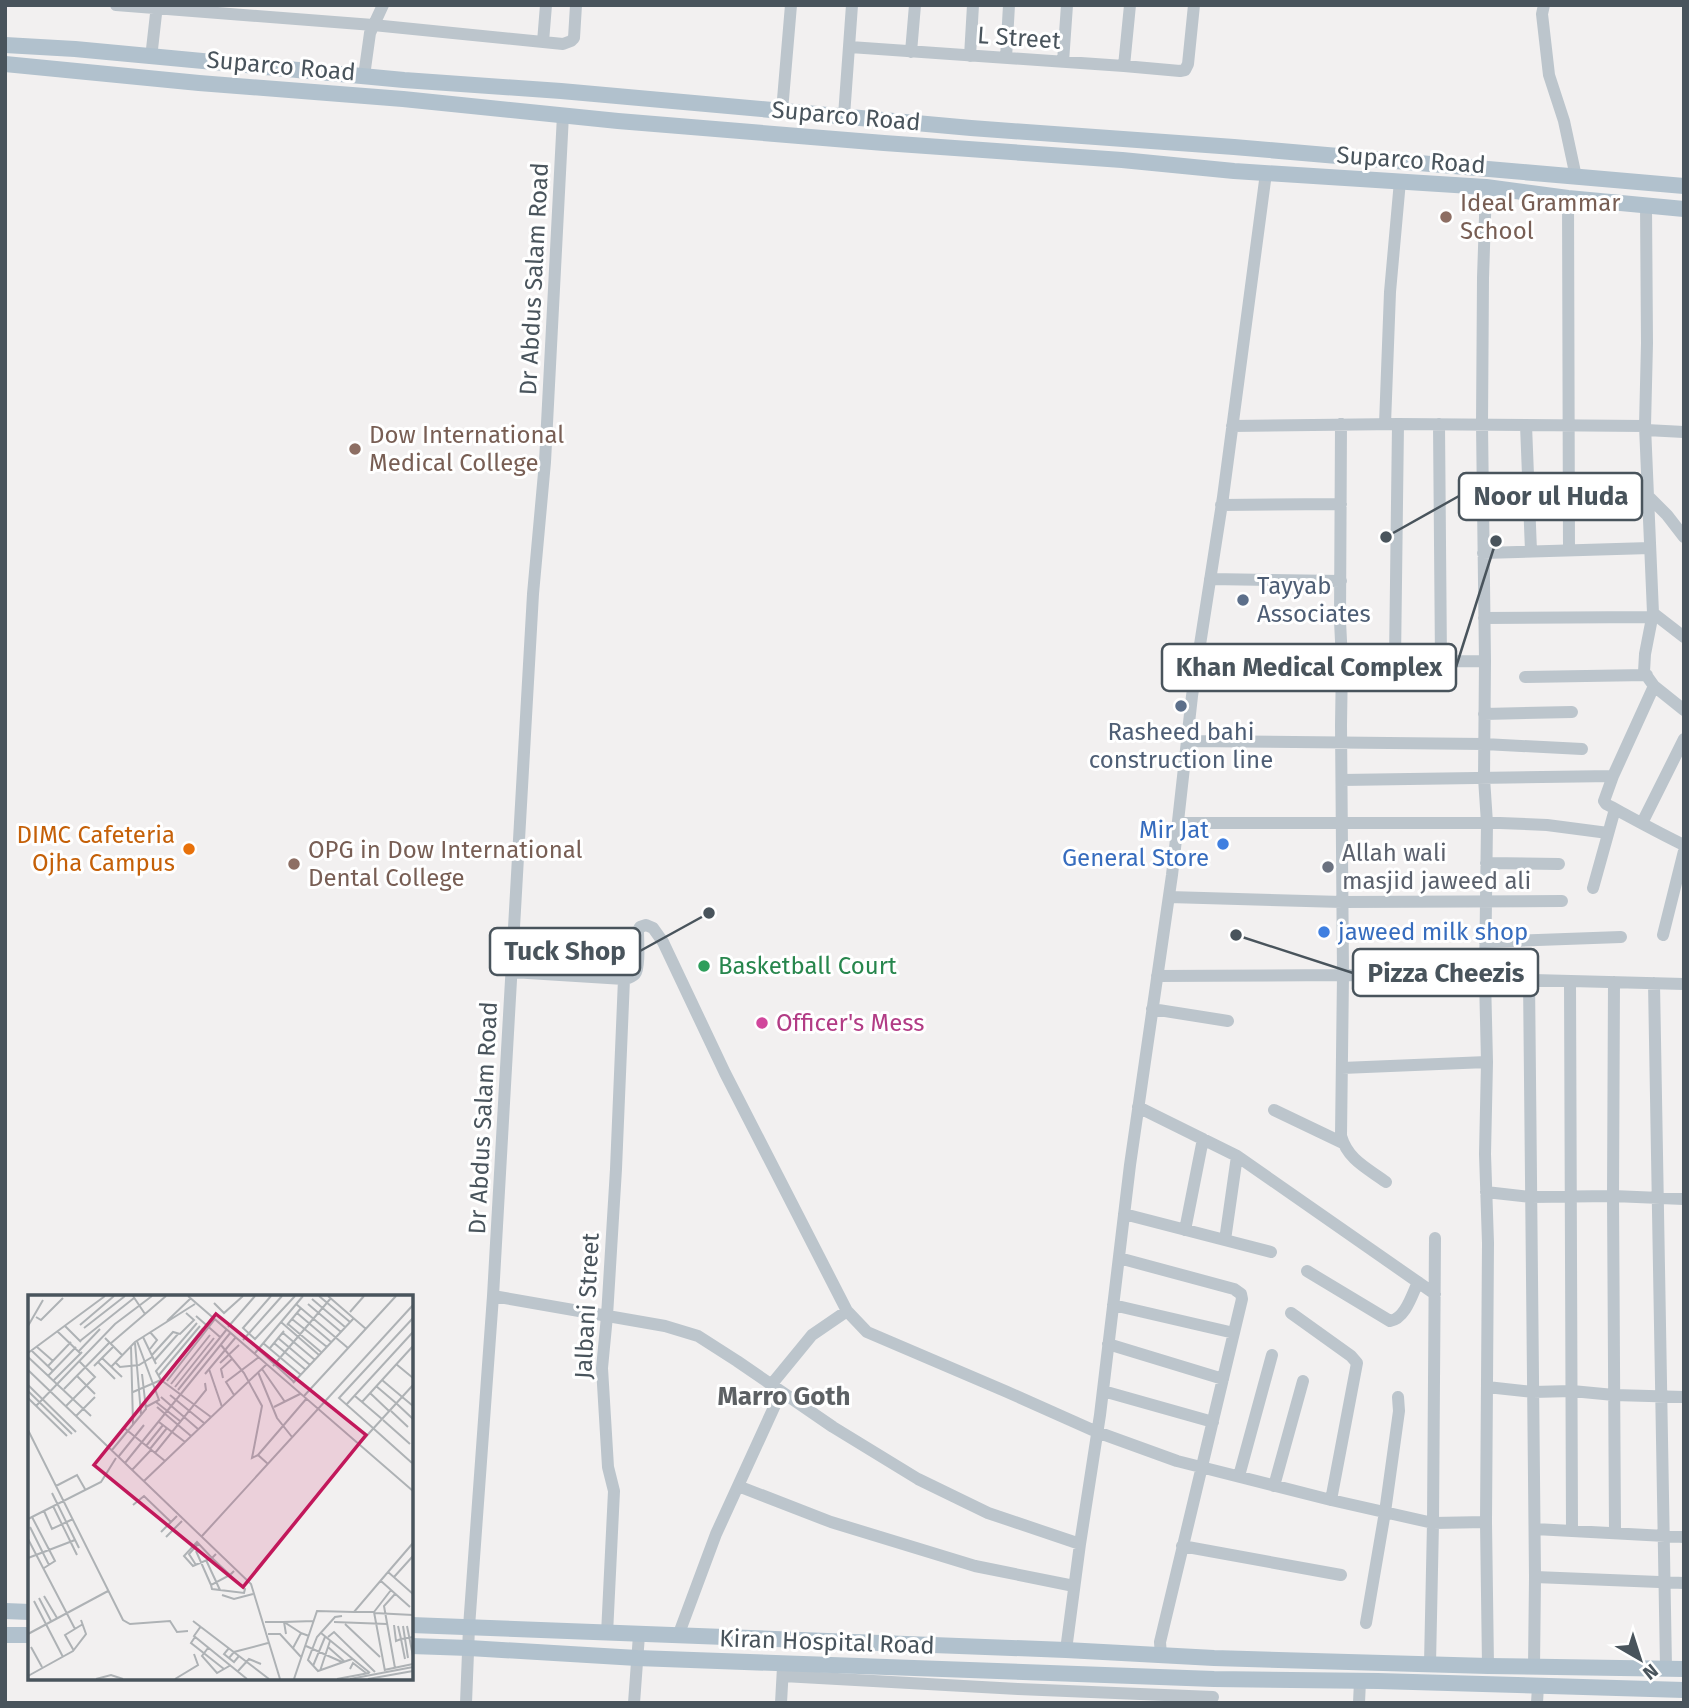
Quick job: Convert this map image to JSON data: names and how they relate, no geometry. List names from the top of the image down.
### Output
{
  "streets": {
    "main road": ["Suparco Road", "Kiran Hospital Road"],
    "street": ["L Street", "Dr Abdus Salam Road", "Jalbani Street"]
  },
  "crossings": [
    ["Suparco Road", "Dr Abdus Salam Road"],
    ["Dr Abdus Salam Road", "Kiran Hospital Road"],
    ["Jalbani Street", "Kiran Hospital Road"]
  ],
  "districts": ["Marro Goth"],
  "places": [
    "Ideal Grammar School",
    "Dow International Medical College",
    "Noor ul Huda",
    "Khan Medical Complex",
    "Tayyab Associates",
    "Rasheed bahi construction line",
    "Mir Jat General Store",
    "DIMC Cafeteria Ojha Campus",
    "OPG in Dow International Dental College",
    "Allah wali masjid jaweed ali",
    "Tuck Shop",
    "jaweed milk shop",
    "Pizza Cheezis",
    "Basketball Court",
    "Officer's Mess"
  ],
  "north": "bottom right"
}
